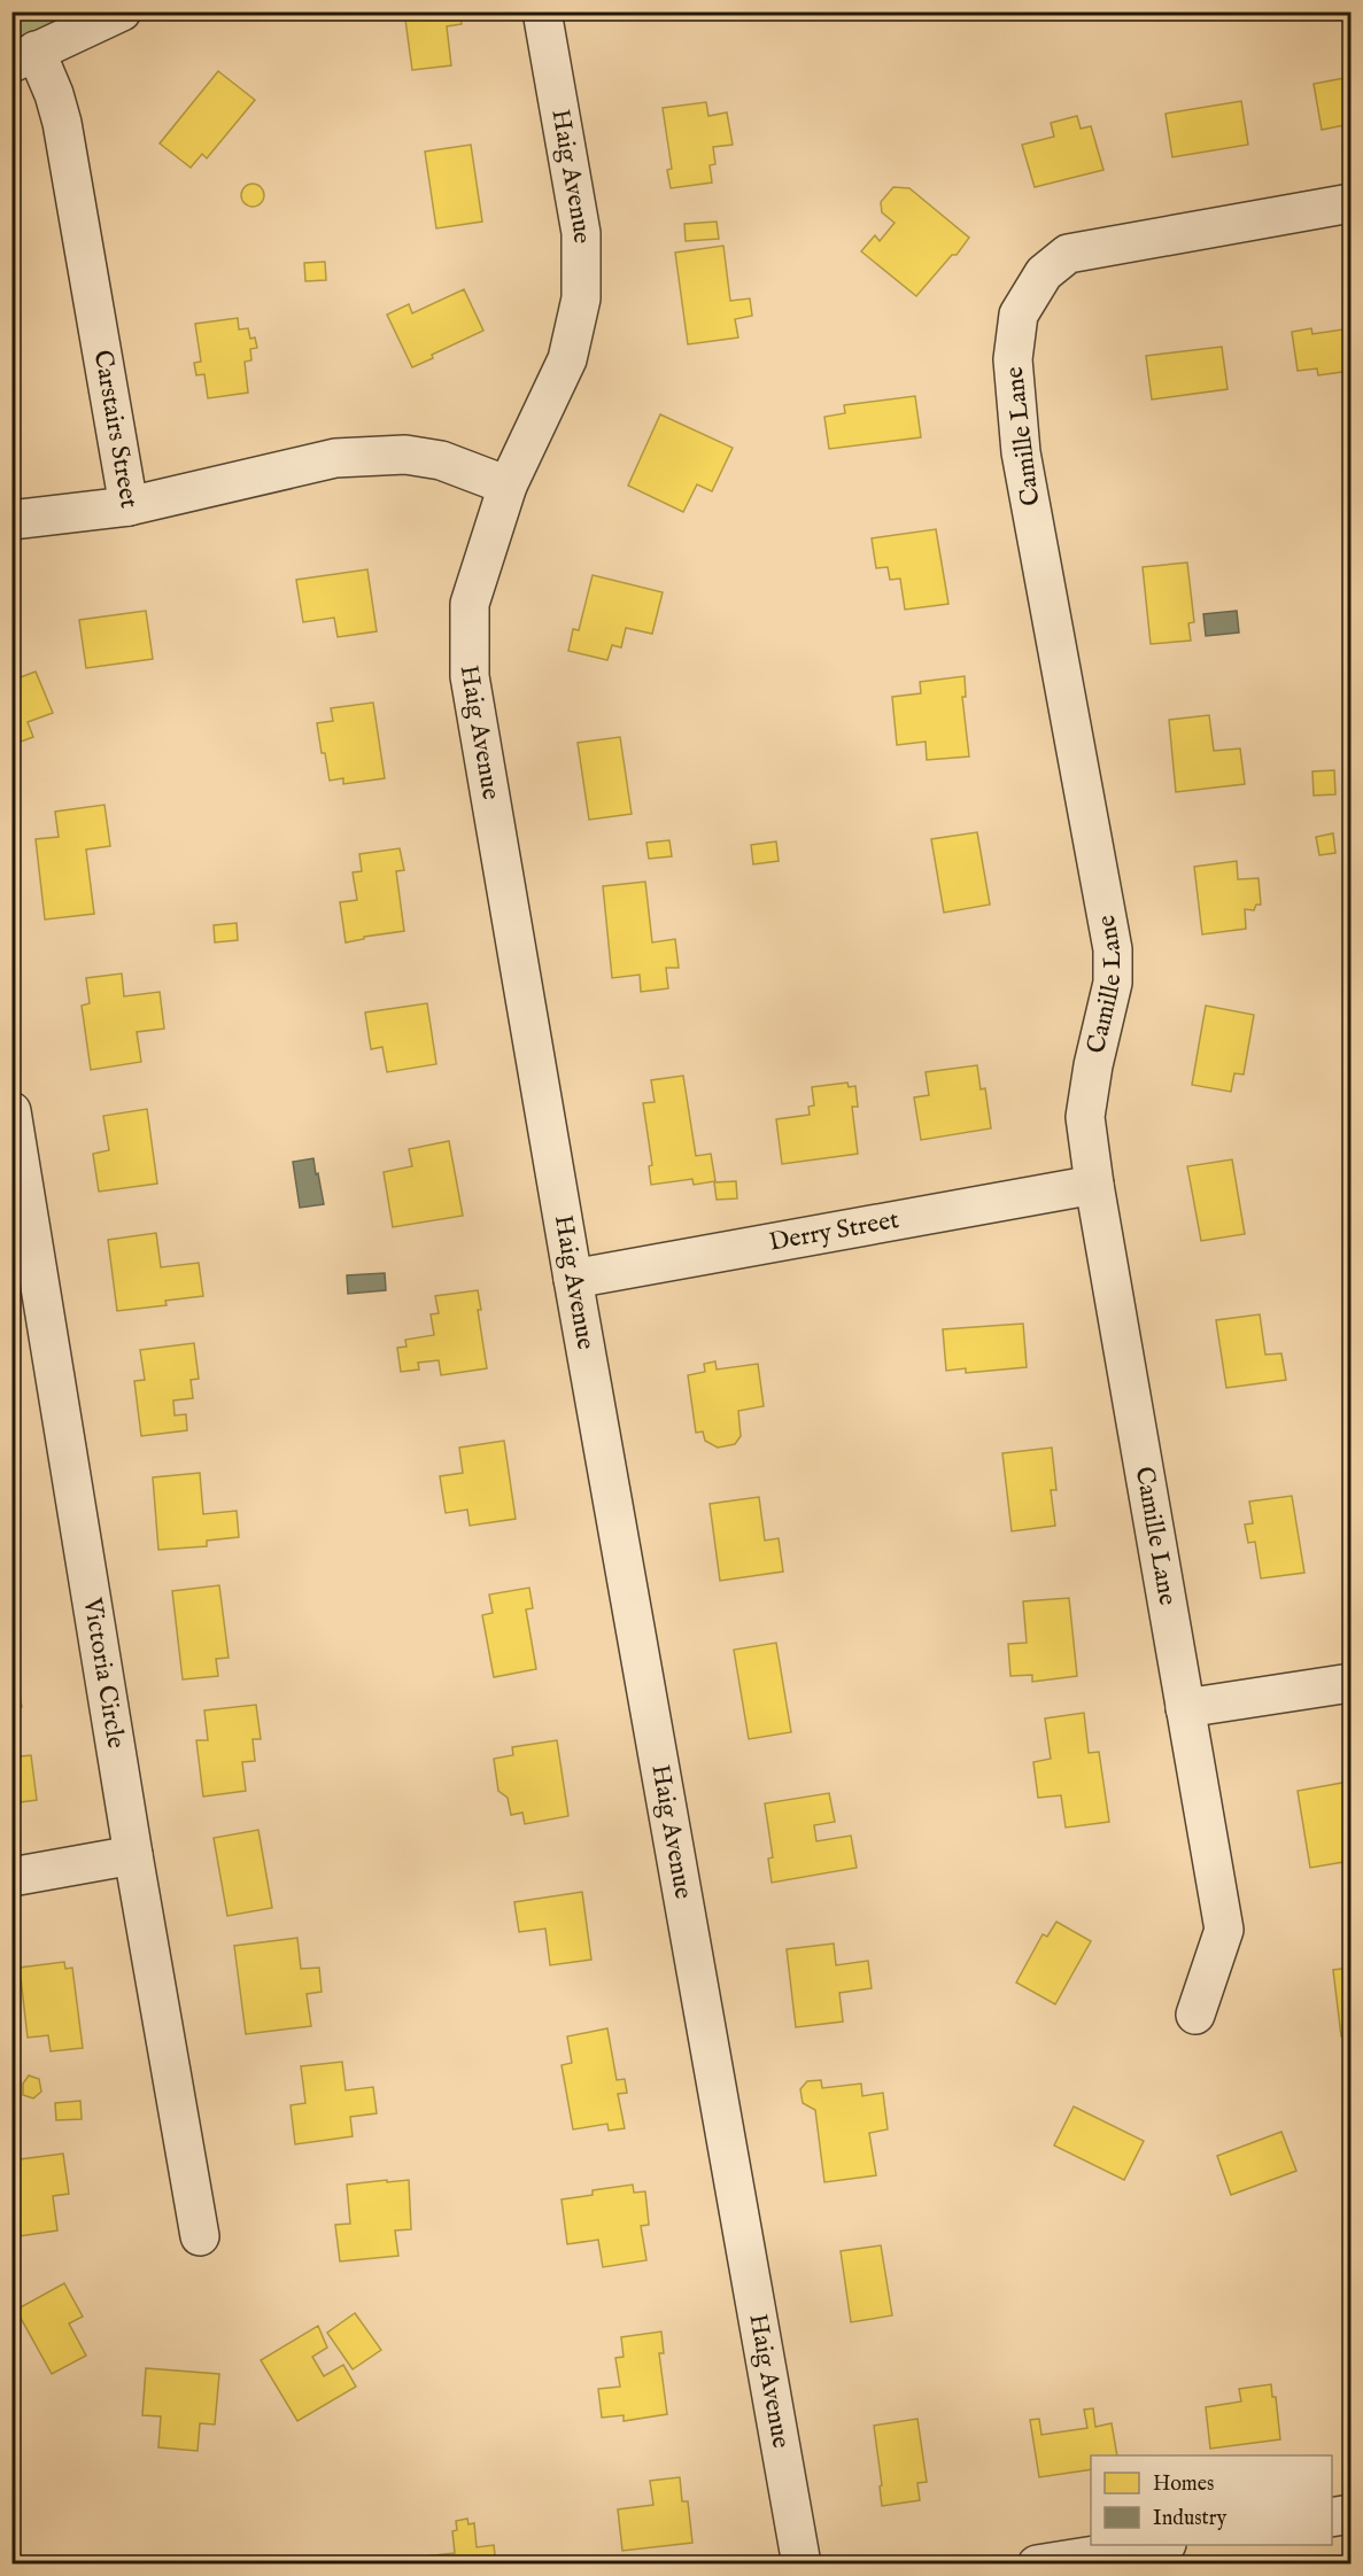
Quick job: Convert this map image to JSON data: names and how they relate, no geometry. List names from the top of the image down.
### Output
{
  "streets": {
    "street": [
      "Haig Avenue",
      "Carstairs Street",
      "Camille Lane",
      "Derry Street",
      "Victoria Circle"
    ]
  },
  "crossings": [
    ["Haig Avenue", "Carstairs Street"],
    ["Haig Avenue", "Derry Street"],
    ["Camille Lane", "Derry Street"]
  ],
  "legend": ["Homes", "Industry"]
}
